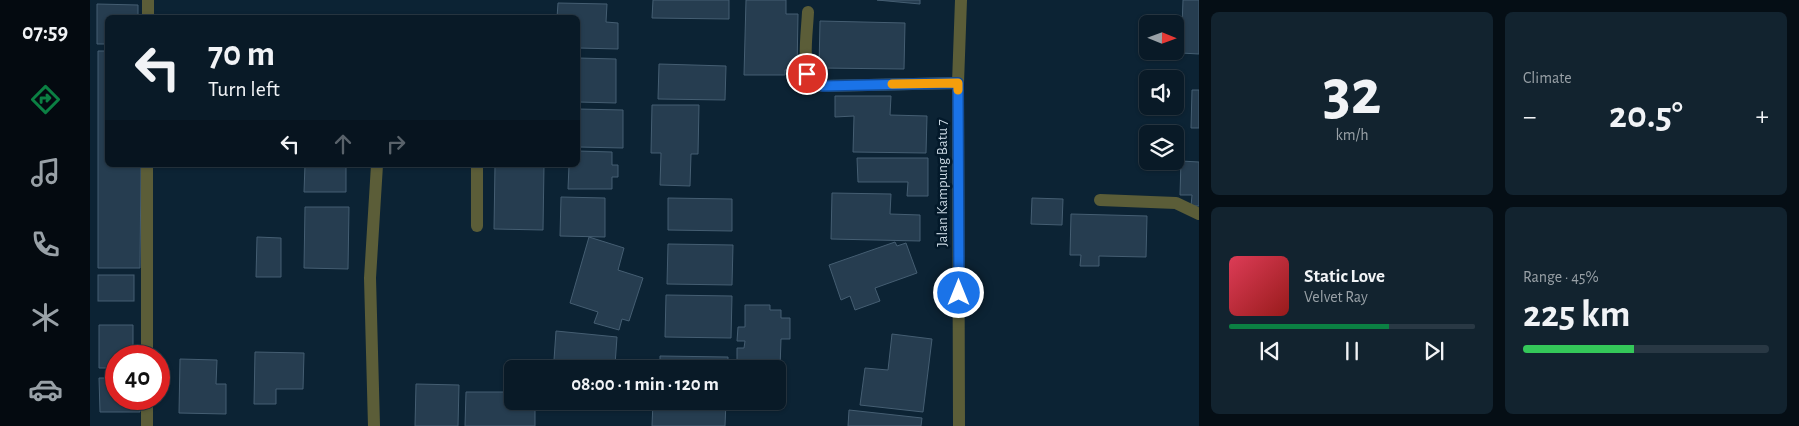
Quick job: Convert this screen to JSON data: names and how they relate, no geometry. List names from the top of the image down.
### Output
{
  "streets": {
    "street": ["Jalan Kampung Batu 7"]
  },
  "north": "right",
  "page": {
    "tabs": "07:59",
    "tile": [
      ["32", "km/h"],
      "Climate",
      ["Range · 45%", "225 km"]
    ],
    "turn": ["70 m", "Turn left"],
    "heat": ["−", "20.5°", "+"],
    "song": ["Static Love", "Velvet Ray"],
    "limit": "40",
    "trip": "08:00 · 1 min · 120 m"
  }
}
